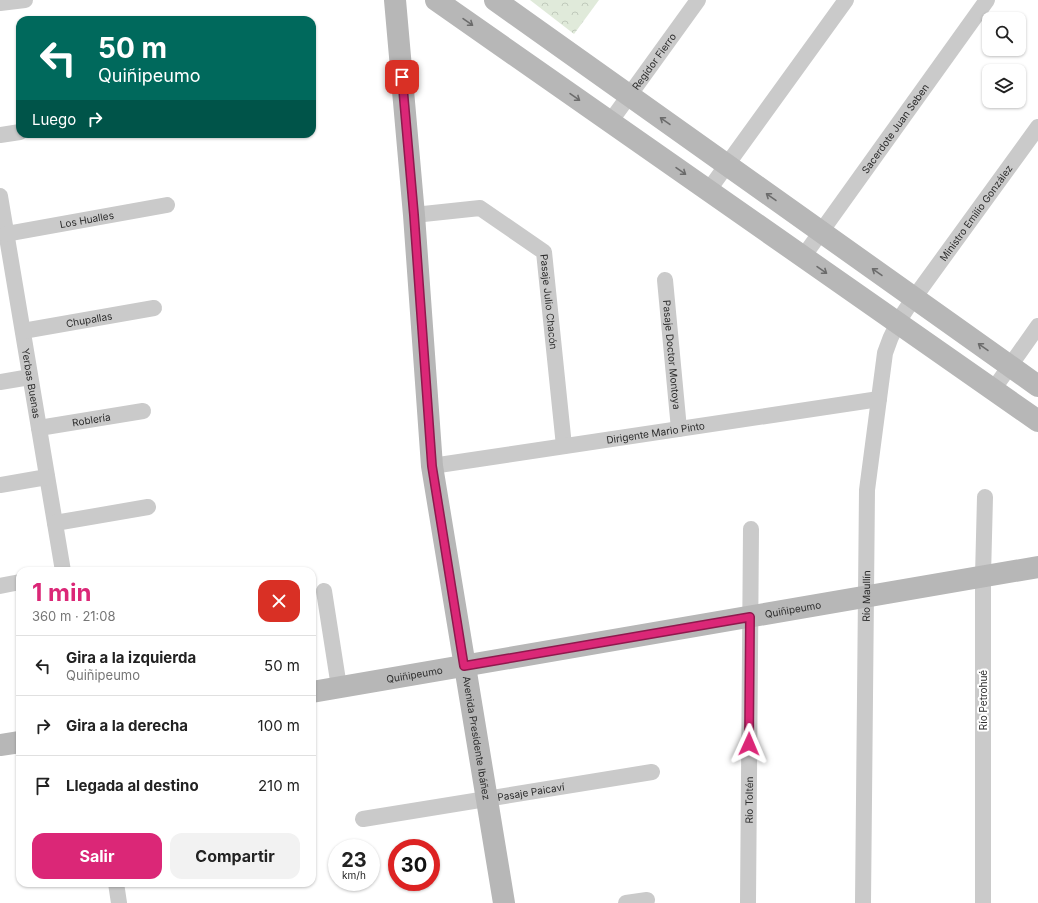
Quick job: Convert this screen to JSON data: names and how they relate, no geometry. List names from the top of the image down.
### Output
{
  "streets": {
    "street": [
      "Regidor Fierro",
      "Sacerdote Juan Seben",
      "Ministro Emilio González",
      "Los Hualles",
      "Pasaje Julio Chacón",
      "Chupallas",
      "Pasaje Doctor Montoya",
      "Yerbas Buenas",
      "Roblería",
      "Dirigente Mario Pinto",
      "Río Maullín",
      "Quiñipeumo",
      "Río Petrohué",
      "Avenida Presidente Ibáñez",
      "Pasaje Paicaví",
      "Río Toltén"
    ]
  },
  "crossings": [
    ["Ministro Emilio González", "Río Maullín"],
    ["Los Hualles", "Yerbas Buenas"],
    ["Pasaje Julio Chacón", "Dirigente Mario Pinto"],
    ["Pasaje Julio Chacón", "Avenida Presidente Ibáñez"],
    ["Chupallas", "Yerbas Buenas"],
    ["Pasaje Doctor Montoya", "Dirigente Mario Pinto"],
    ["Yerbas Buenas", "Roblería"],
    ["Dirigente Mario Pinto", "Río Maullín"],
    ["Dirigente Mario Pinto", "Avenida Presidente Ibáñez"],
    ["Río Maullín", "Quiñipeumo"],
    ["Quiñipeumo", "Río Petrohué"],
    ["Quiñipeumo", "Avenida Presidente Ibáñez"],
    ["Quiñipeumo", "Río Toltén"],
    ["Avenida Presidente Ibáñez", "Pasaje Paicaví"]
  ],
  "page": {
    "turn": ["50 m", "Quiñipeumo"],
    "then": "Luego",
    "heading": ["1 min", "360 m · 21:08"],
    "list": [
      {
        "name": "Gira a la izquierda",
        "note": "Quiñipeumo",
        "value": "50 m"
      },
      {
        "name": "Gira a la derecha",
        "value": "100 m"
      },
      {
        "name": "Llegada al destino",
        "value": "210 m"
      }
    ],
    "buttons": ["Salir", "Compartir"],
    "speed": "23 km/h",
    "limit": "30"
  }
}
